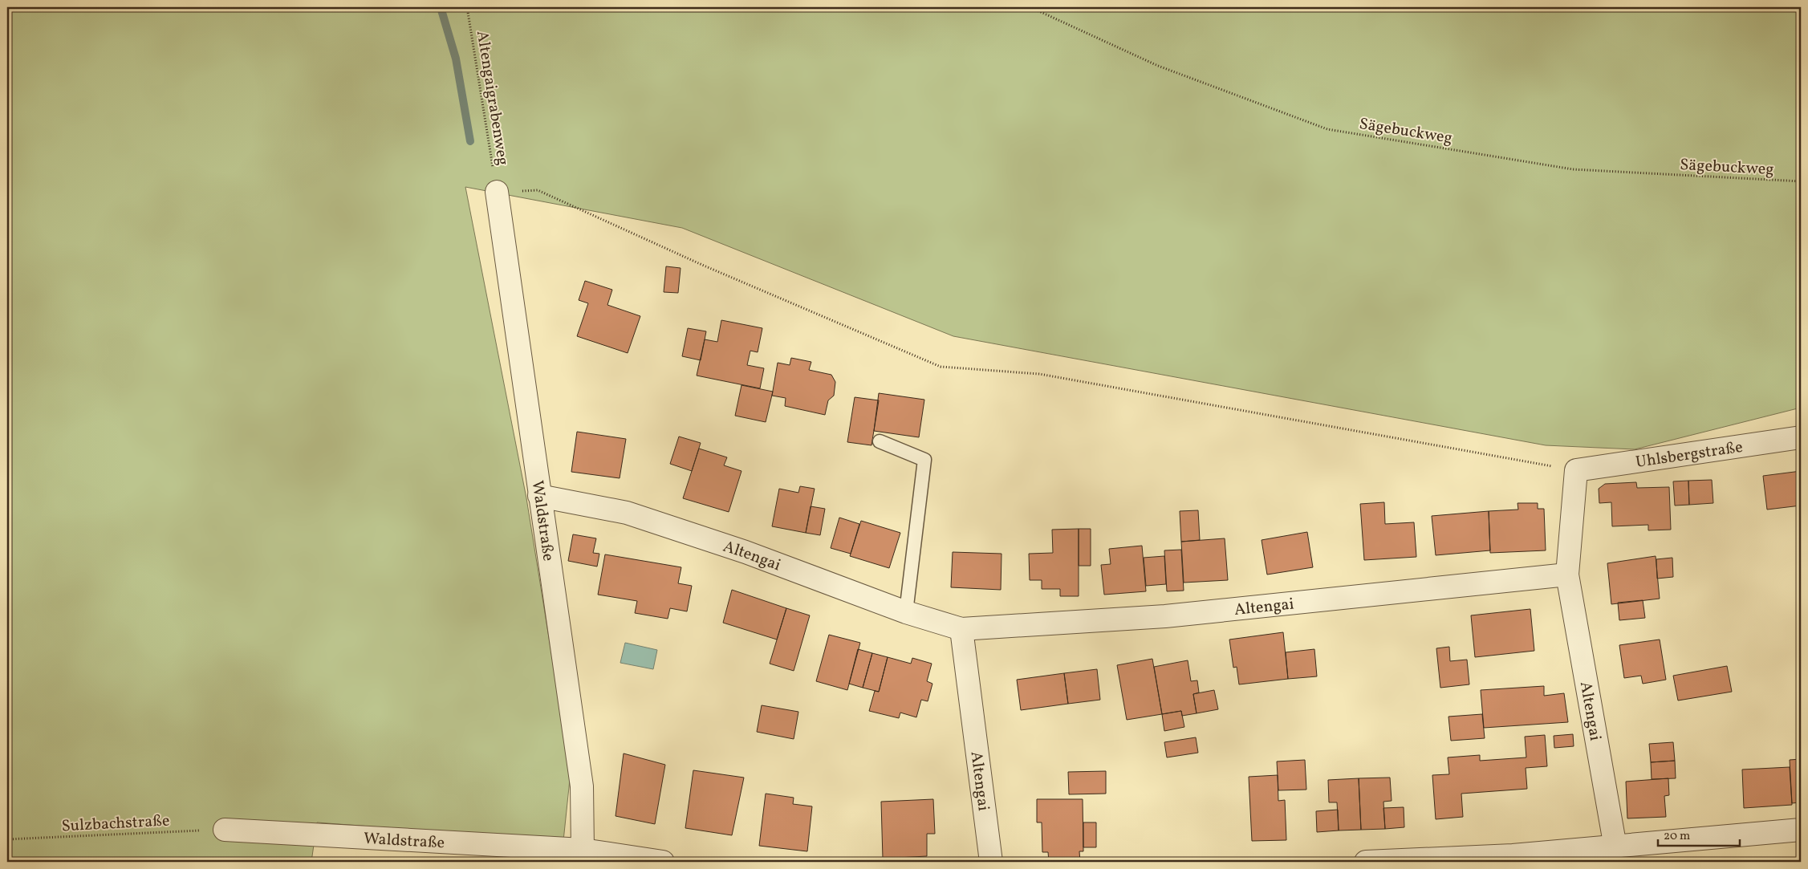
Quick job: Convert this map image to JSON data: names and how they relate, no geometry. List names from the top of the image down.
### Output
{
  "streets": {
    "street": ["Uhlsbergstraße", "Waldstraße", "Altengai"],
    "path": ["Altengaigrabenweg", "Sägebuckweg", "Sulzbachstraße"]
  },
  "crossings": [
    ["Altengaigrabenweg", "Waldstraße"],
    ["Uhlsbergstraße", "Altengai"],
    ["Waldstraße", "Altengai"],
    ["Waldstraße", "Sulzbachstraße"]
  ],
  "scale_bar": "20 m"
}
